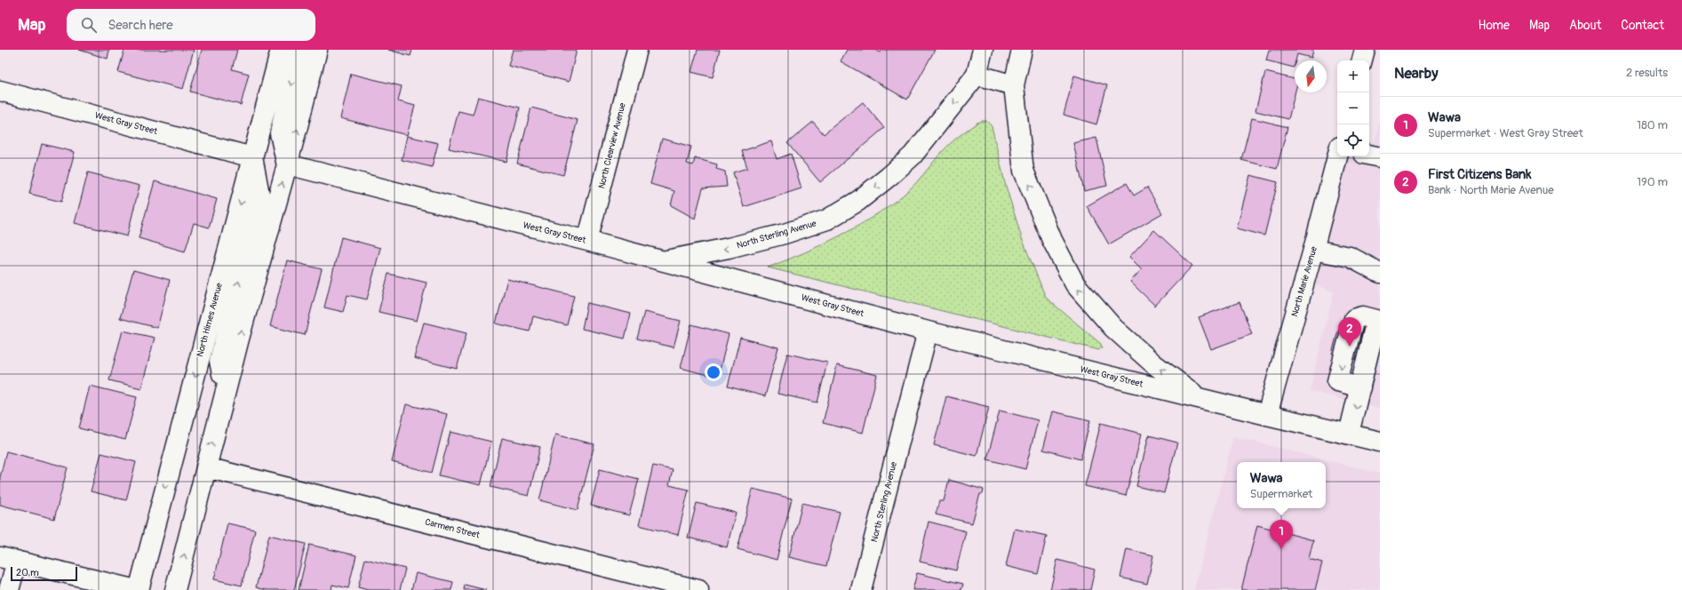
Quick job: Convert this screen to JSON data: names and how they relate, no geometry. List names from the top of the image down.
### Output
{
  "streets": {
    "street": [
      "West Gray Street",
      "North Clearview Avenue",
      "North Sterling Avenue",
      "North Marie Avenue",
      "North Himes Avenue",
      "Carmen Street"
    ]
  },
  "crossings": [
    ["West Gray Street", "North Clearview Avenue"],
    ["West Gray Street", "North Sterling Avenue"],
    ["West Gray Street", "North Marie Avenue"],
    ["West Gray Street", "North Himes Avenue"]
  ],
  "one_way": ["North Sterling Avenue"],
  "scale_bar": "20 m",
  "north": "bottom",
  "page": {
    "header": "Map",
    "search": "Search here",
    "nav": [
      "Home",
      "Map",
      "About",
      "Contact"
    ],
    "heading": ["Nearby", "2 results"],
    "map_buttons": ["+", "−"],
    "list": [
      {
        "mark": "1",
        "name": "Wawa",
        "note": "Supermarket · West Gray Street",
        "value": "180 m"
      },
      {
        "mark": "2",
        "name": "First Citizens Bank",
        "note": "Bank · North Marie Avenue",
        "value": "190 m"
      }
    ],
    "pins": ["2", "1"],
    "popup": ["Wawa", "Supermarket"],
    "scale": "20 m"
  }
}
